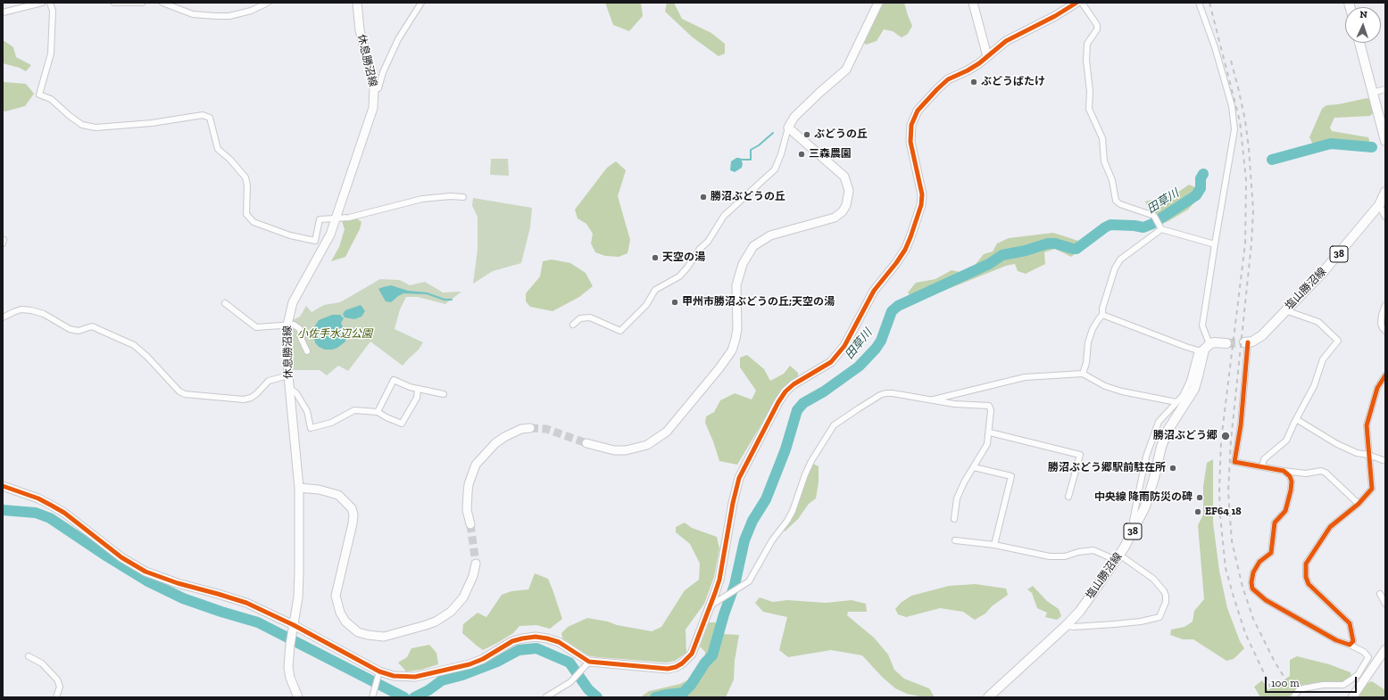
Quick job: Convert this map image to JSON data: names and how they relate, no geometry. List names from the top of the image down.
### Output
{
  "streets": {
    "main road": ["38", "塩山勝沼線"],
    "street": ["休息勝沼線"]
  },
  "water": ["田草川"],
  "parks": ["小佐手水辺公園"],
  "places": [
    "ぶどうばたけ",
    "ぶどうの丘",
    "三森農園",
    "勝沼ぶどうの丘",
    "天空の湯",
    "甲州市勝沼ぶどうの丘;天空の湯",
    "勝沼ぶどう郷",
    "勝沼ぶどう郷駅前駐在所",
    "中央線 降雨防災の碑",
    "EF64 18"
  ],
  "scale_bar": "100 m",
  "north": "top"
}
